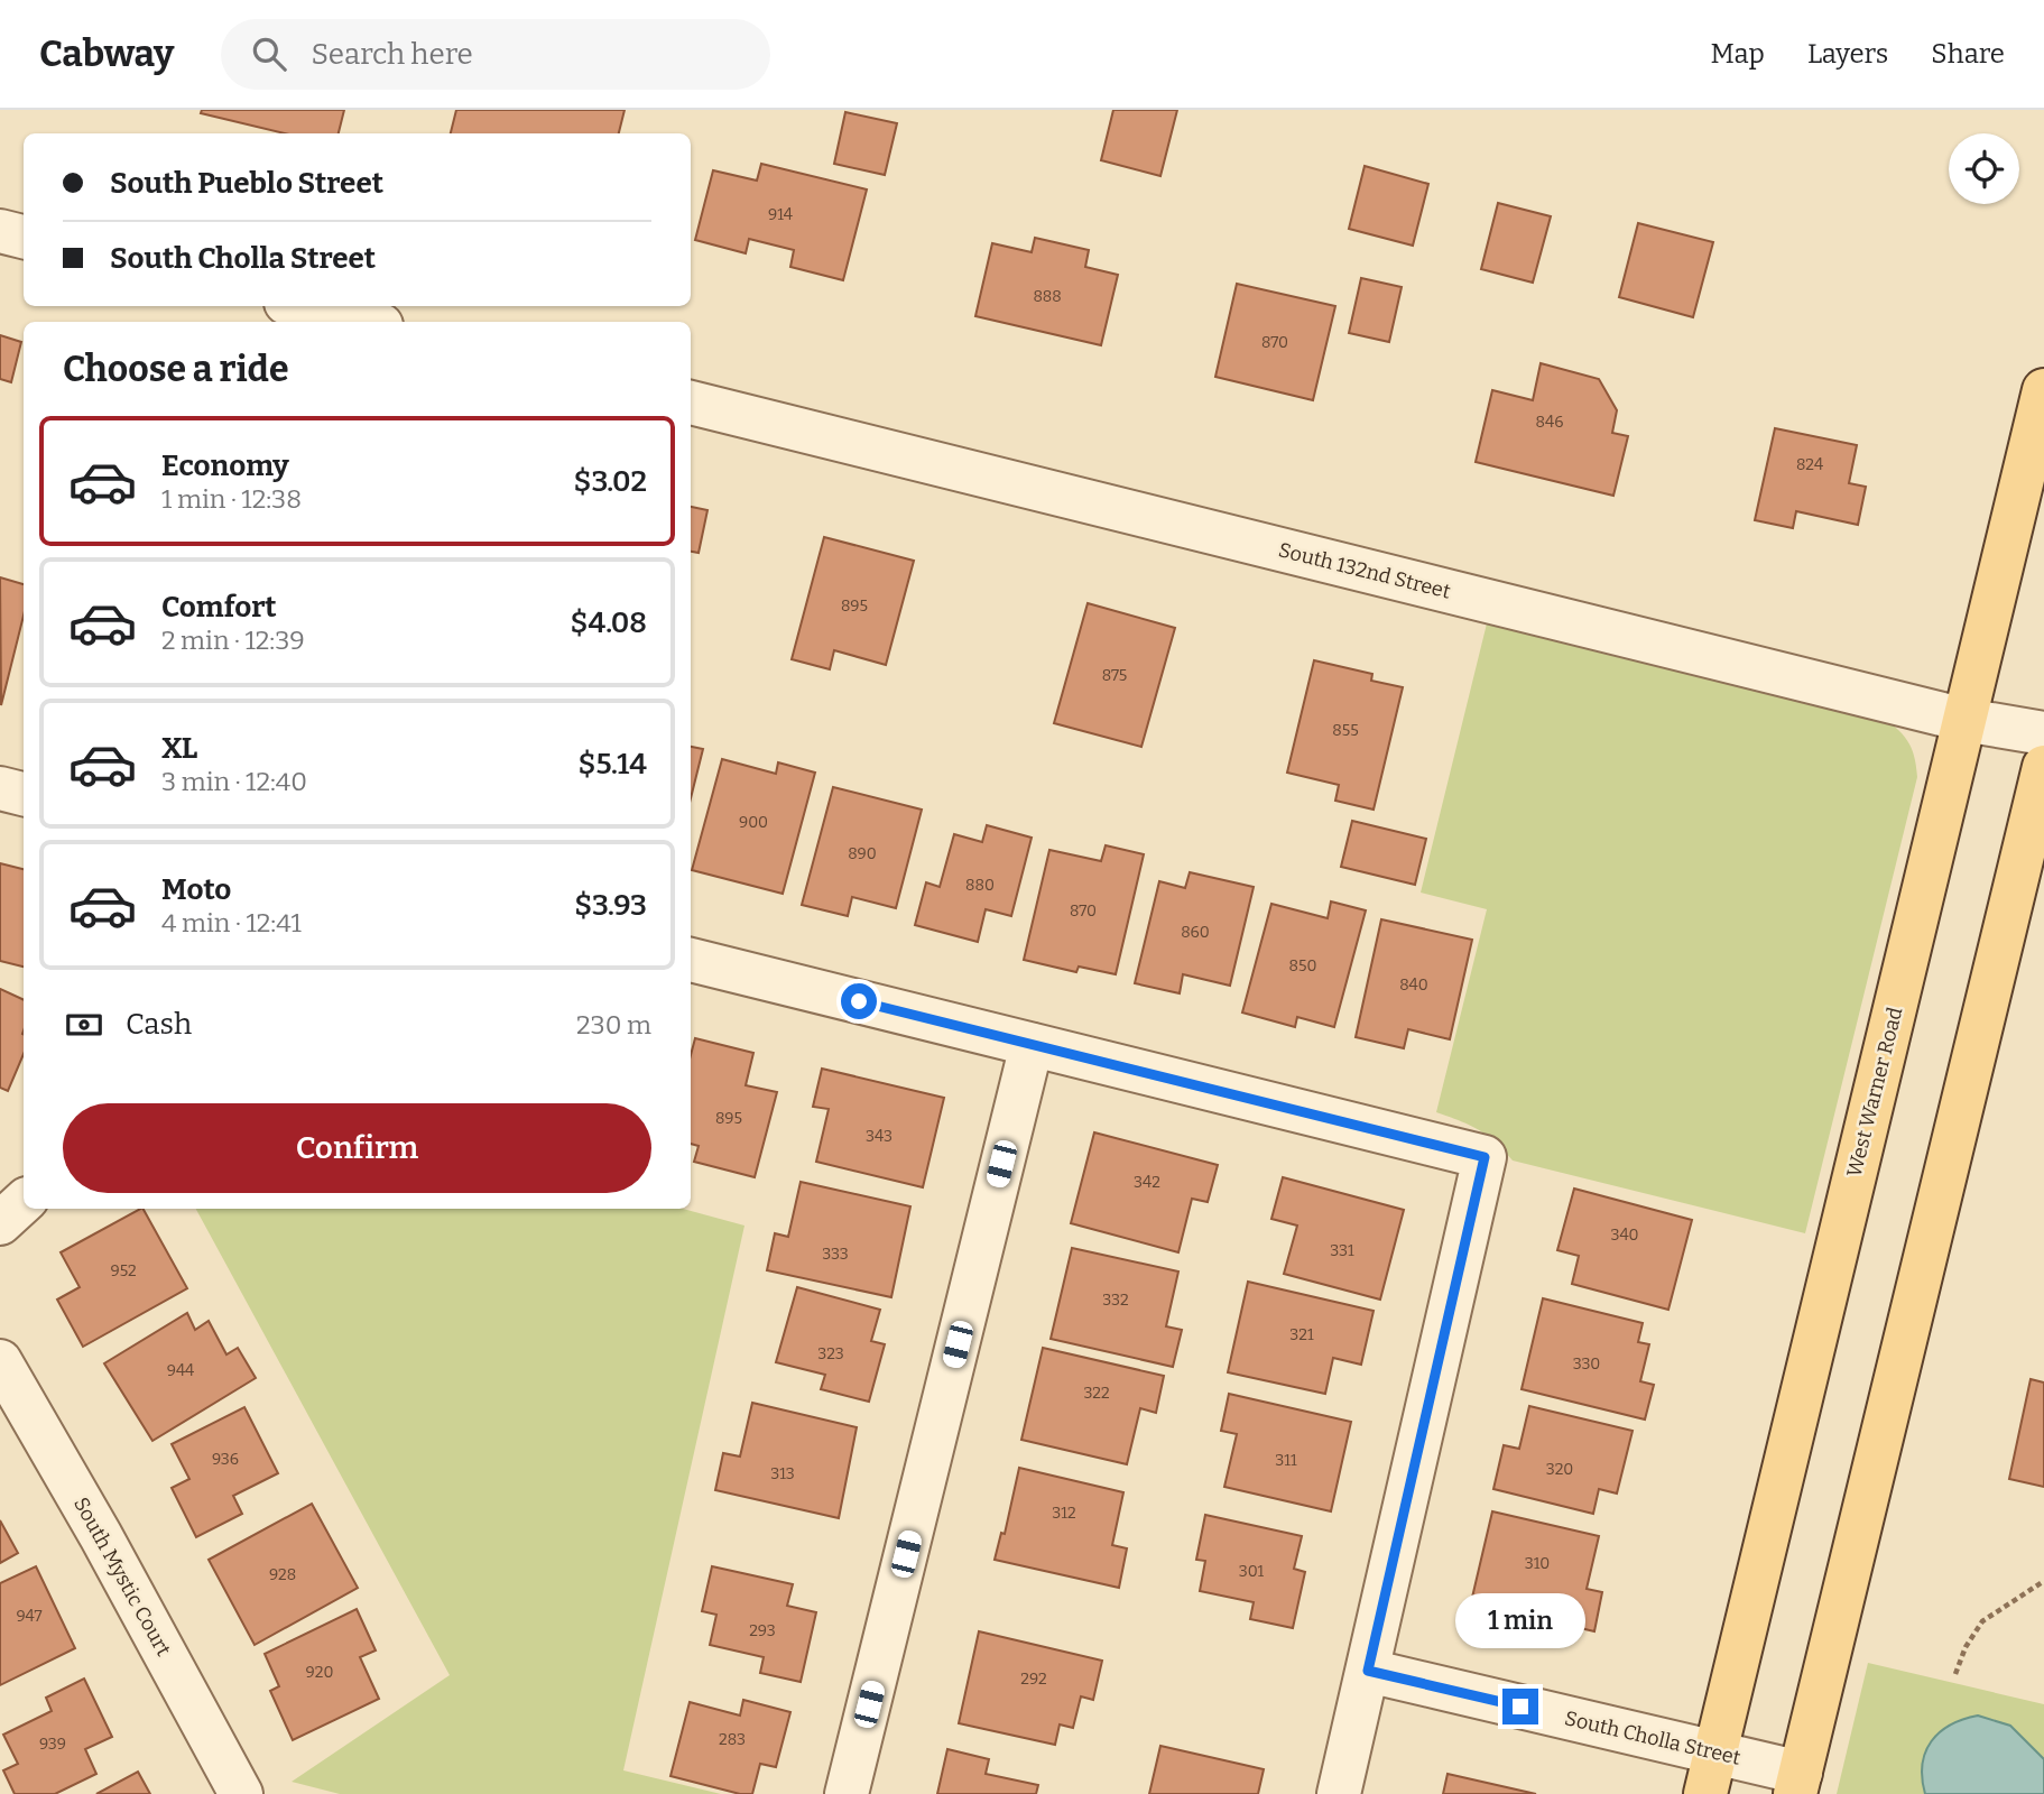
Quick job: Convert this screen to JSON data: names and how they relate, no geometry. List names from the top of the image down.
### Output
{
  "streets": {
    "main road": ["West Warner Road"],
    "street": ["South 132nd Street", "South Mystic Court", "South Cholla Street"]
  },
  "crossings": [
    ["South 132nd Street", "West Warner Road"],
    ["West Warner Road", "South Cholla Street"]
  ],
  "house_numbers": [
    "914",
    "888",
    "870",
    "846",
    "824",
    "895",
    "875",
    "855",
    "900",
    "890",
    "880",
    "870",
    "860",
    "850",
    "840",
    "895",
    "343",
    "342",
    "340",
    "331",
    "333",
    "952",
    "332",
    "321",
    "323",
    "330",
    "944",
    "322",
    "936",
    "311",
    "320",
    "313",
    "312",
    "310",
    "301",
    "928",
    "947",
    "293",
    "920",
    "292",
    "283",
    "939"
  ],
  "page": {
    "header": "Cabway",
    "search": "Search here",
    "nav": ["Map", "Layers", "Share"],
    "banner": ["South Pueblo Street", "South Cholla Street"],
    "heading": "Choose a ride",
    "list": [
      {
        "name": "Economy",
        "note": "1 min · 12:38",
        "value": "$3.02"
      },
      {
        "name": "Comfort",
        "note": "2 min · 12:39",
        "value": "$4.08"
      },
      {
        "name": "XL",
        "note": "3 min · 12:40",
        "value": "$5.14"
      },
      {
        "name": "Moto",
        "note": "4 min · 12:41",
        "value": "$3.93"
      }
    ],
    "pay": ["Cash", "230 m"],
    "buttons": "Confirm",
    "bubble": "1 min"
  }
}
